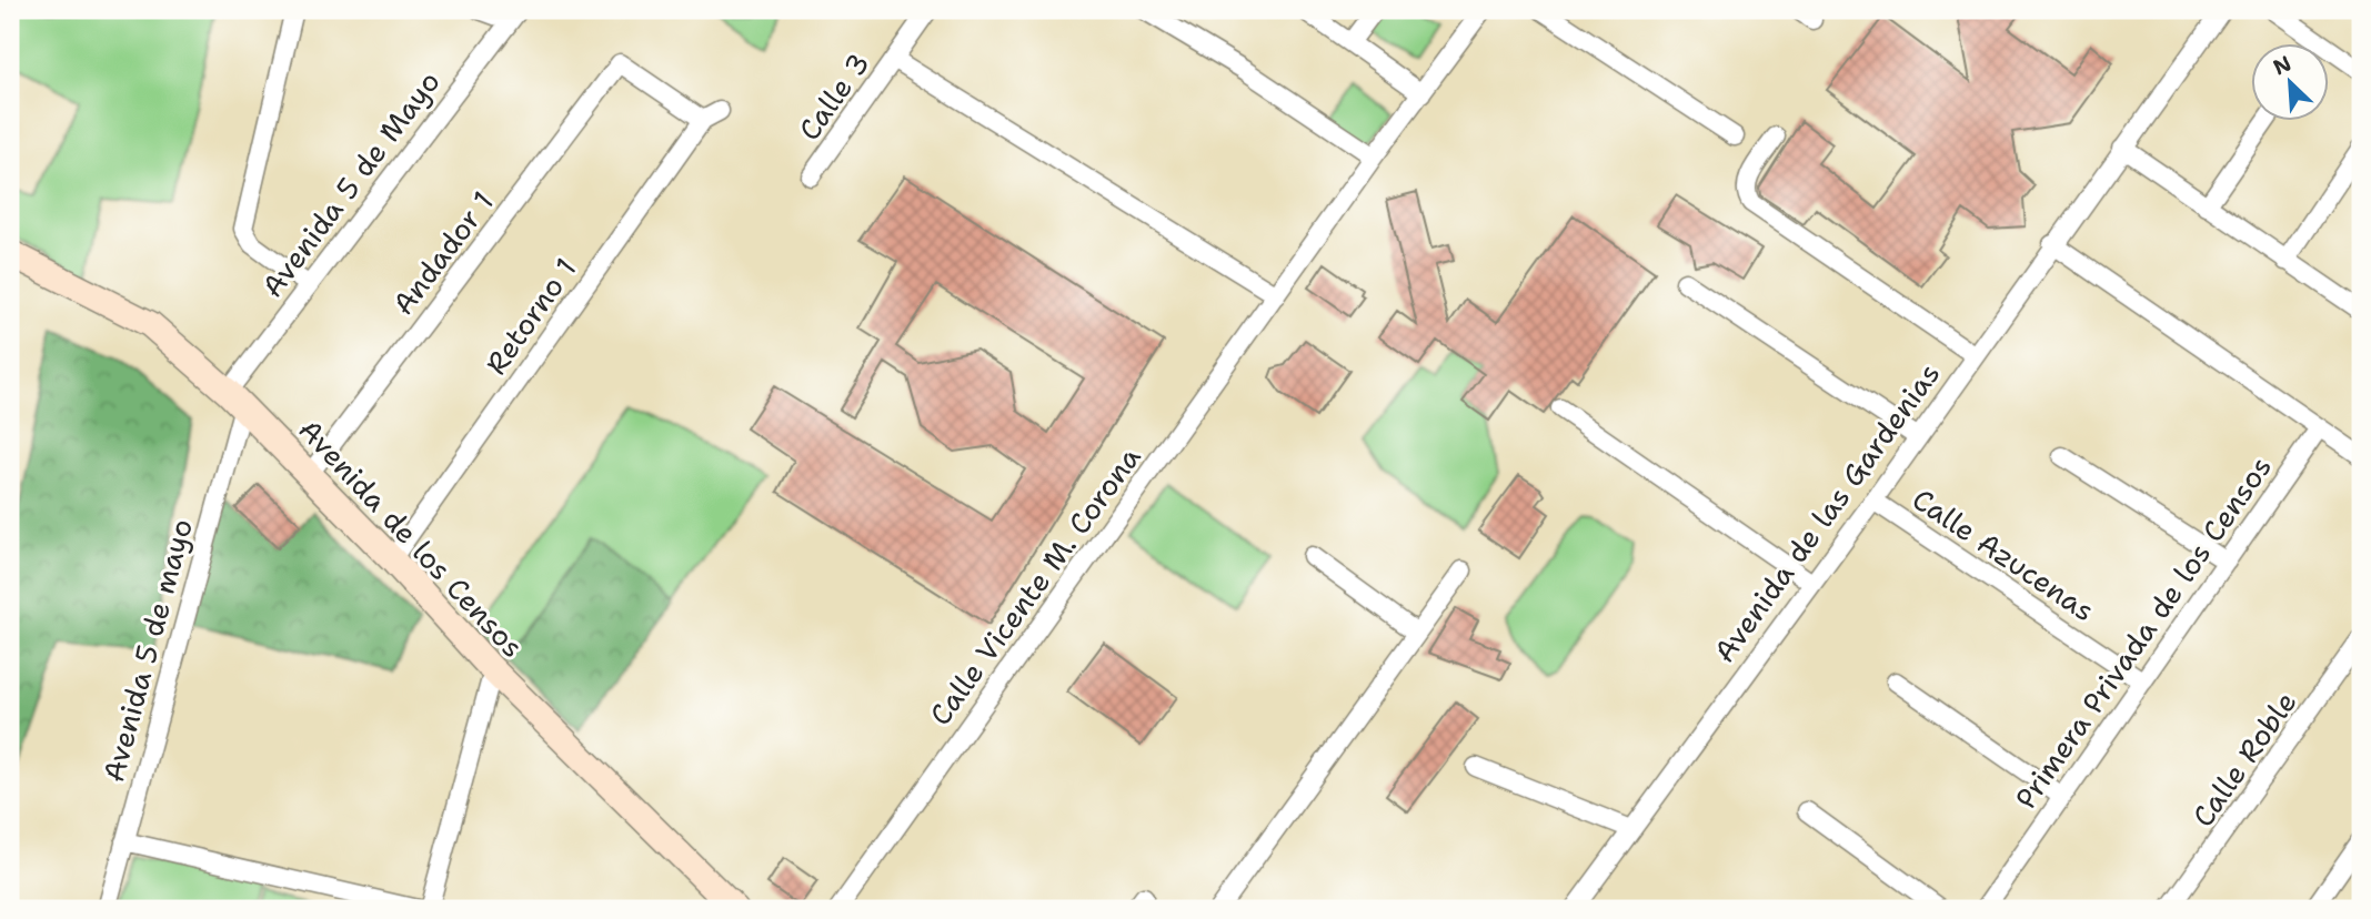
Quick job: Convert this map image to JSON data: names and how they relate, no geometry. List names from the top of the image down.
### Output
{
  "streets": {
    "street": [
      "Calle 3",
      "Avenida 5 de Mayo",
      "Andador 1",
      "Retorno 1",
      "Avenida de las Gardenias",
      "Avenida de los Censos",
      "Calle Azucenas",
      "Calle Vicente M. Corona",
      "Primera Privada de los Censos",
      "Avenida 5 de mayo",
      "Calle Roble"
    ]
  },
  "crossings": [
    ["Avenida 5 de Mayo", "Avenida de los Censos"],
    ["Avenida 5 de Mayo", "Avenida 5 de mayo"],
    ["Andador 1", "Retorno 1"],
    ["Andador 1", "Avenida de los Censos"],
    ["Retorno 1", "Avenida de los Censos"],
    ["Avenida de las Gardenias", "Calle Azucenas"],
    ["Avenida de los Censos", "Avenida 5 de mayo"],
    ["Calle Azucenas", "Primera Privada de los Censos"]
  ],
  "north": "top left"
}
